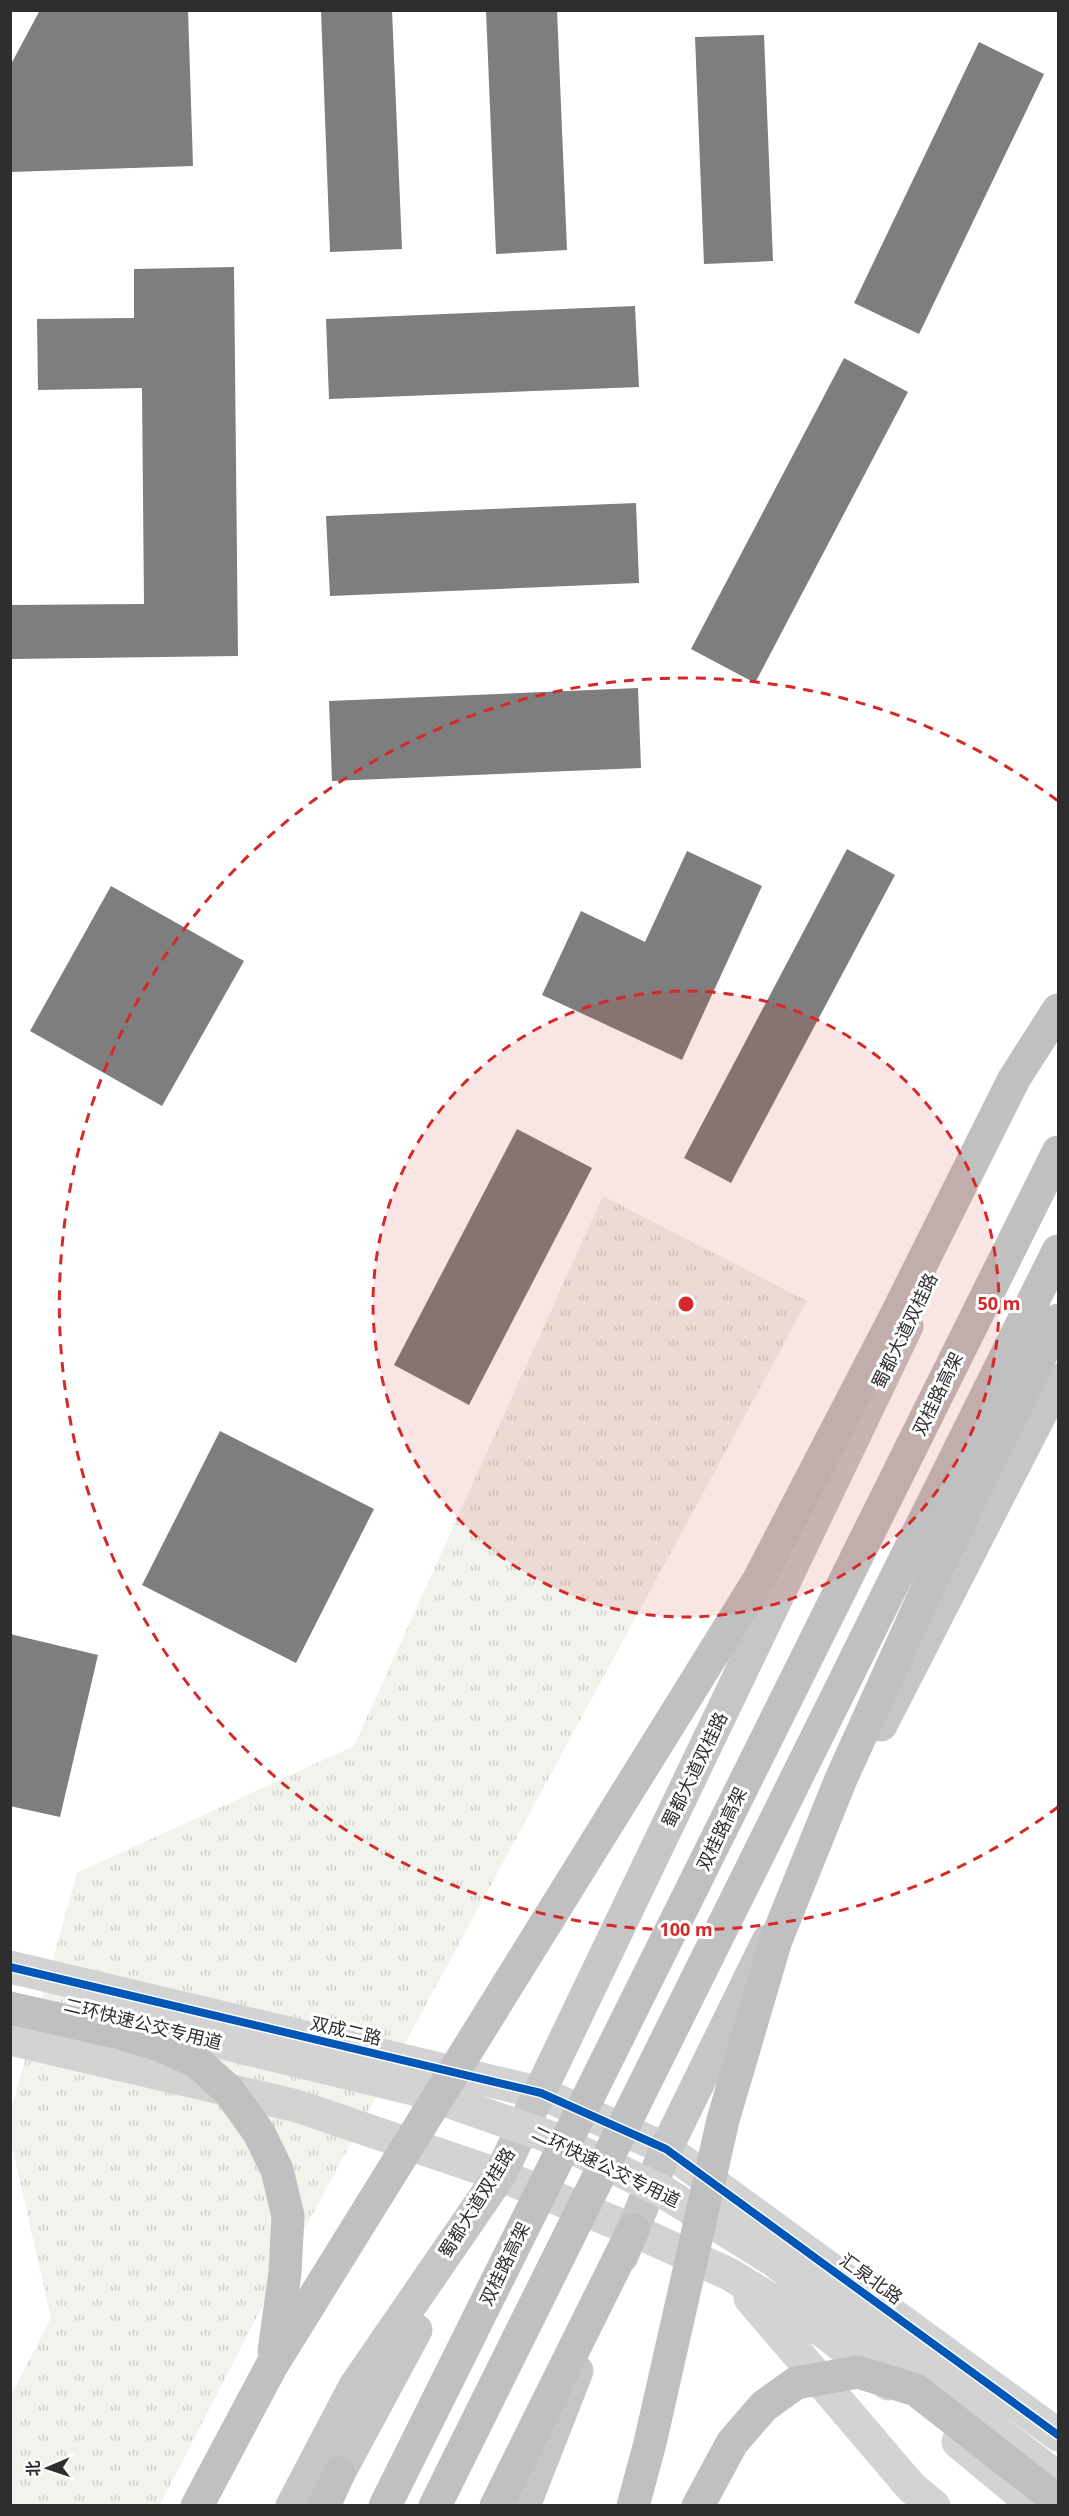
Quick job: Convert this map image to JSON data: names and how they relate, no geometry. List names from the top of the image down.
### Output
{
  "streets": {
    "highway": ["双桂路高架"],
    "main road": ["蜀都大道双桂路"],
    "street": ["二环快速公交专用道", "双成二路", "汇泉北路"]
  },
  "crossings": [
    ["蜀都大道双桂路", "双成二路"],
    ["双成二路", "汇泉北路"]
  ],
  "north": "left",
  "rings": ["50 m", "100 m"]
}
